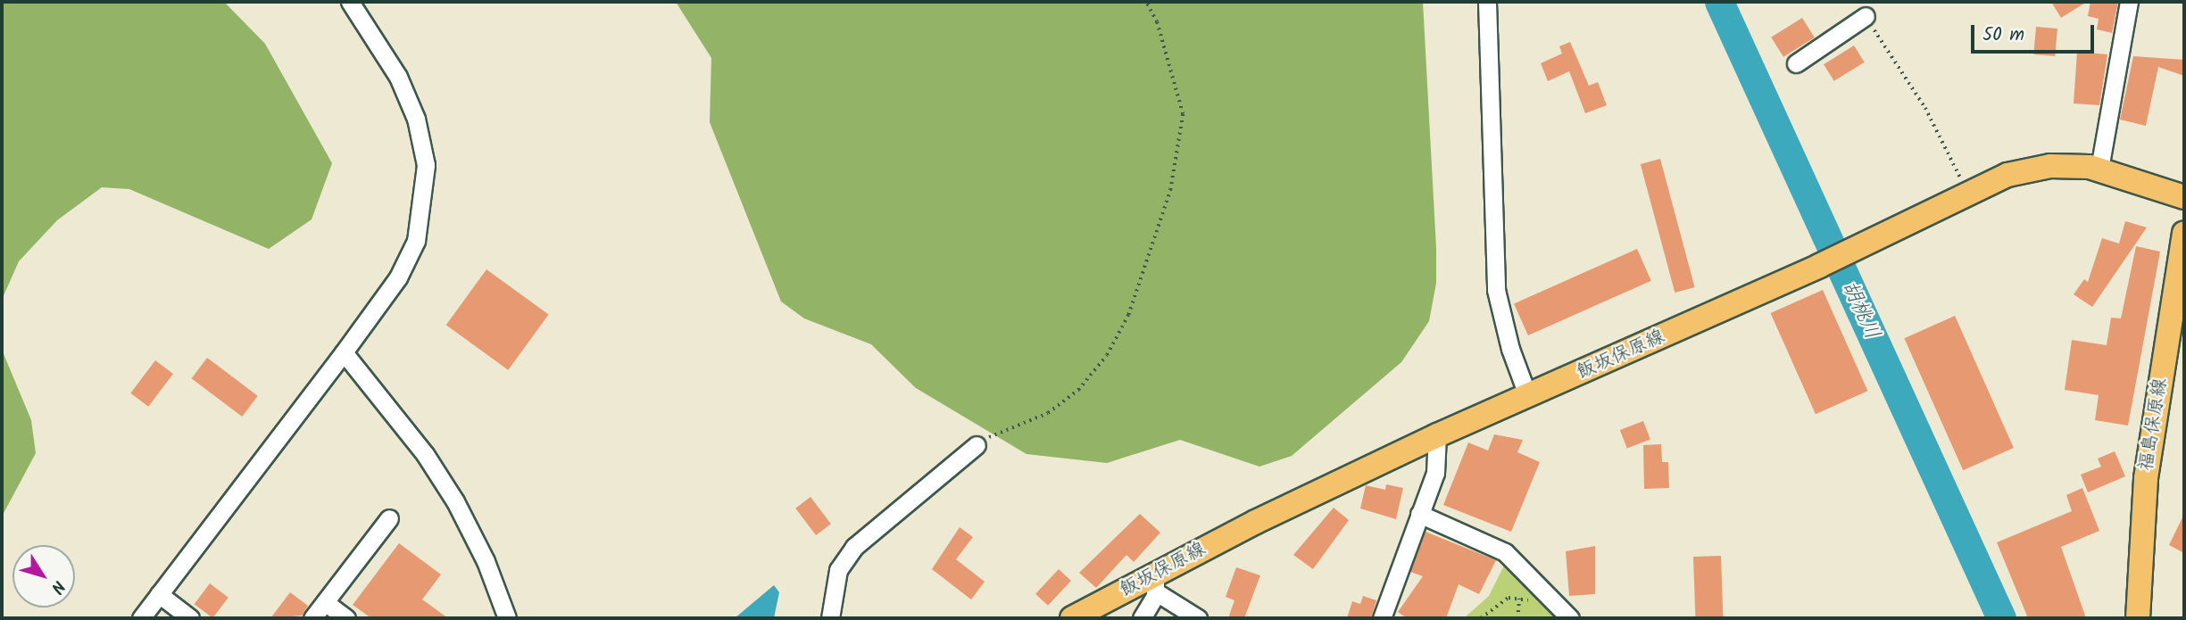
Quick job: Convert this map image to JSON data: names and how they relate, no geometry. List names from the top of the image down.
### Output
{
  "streets": {
    "main road": ["飯坂保原線", "福島保原線"]
  },
  "water": ["胡桃川"],
  "scale_bar": "50 m",
  "north": "bottom right"
}
